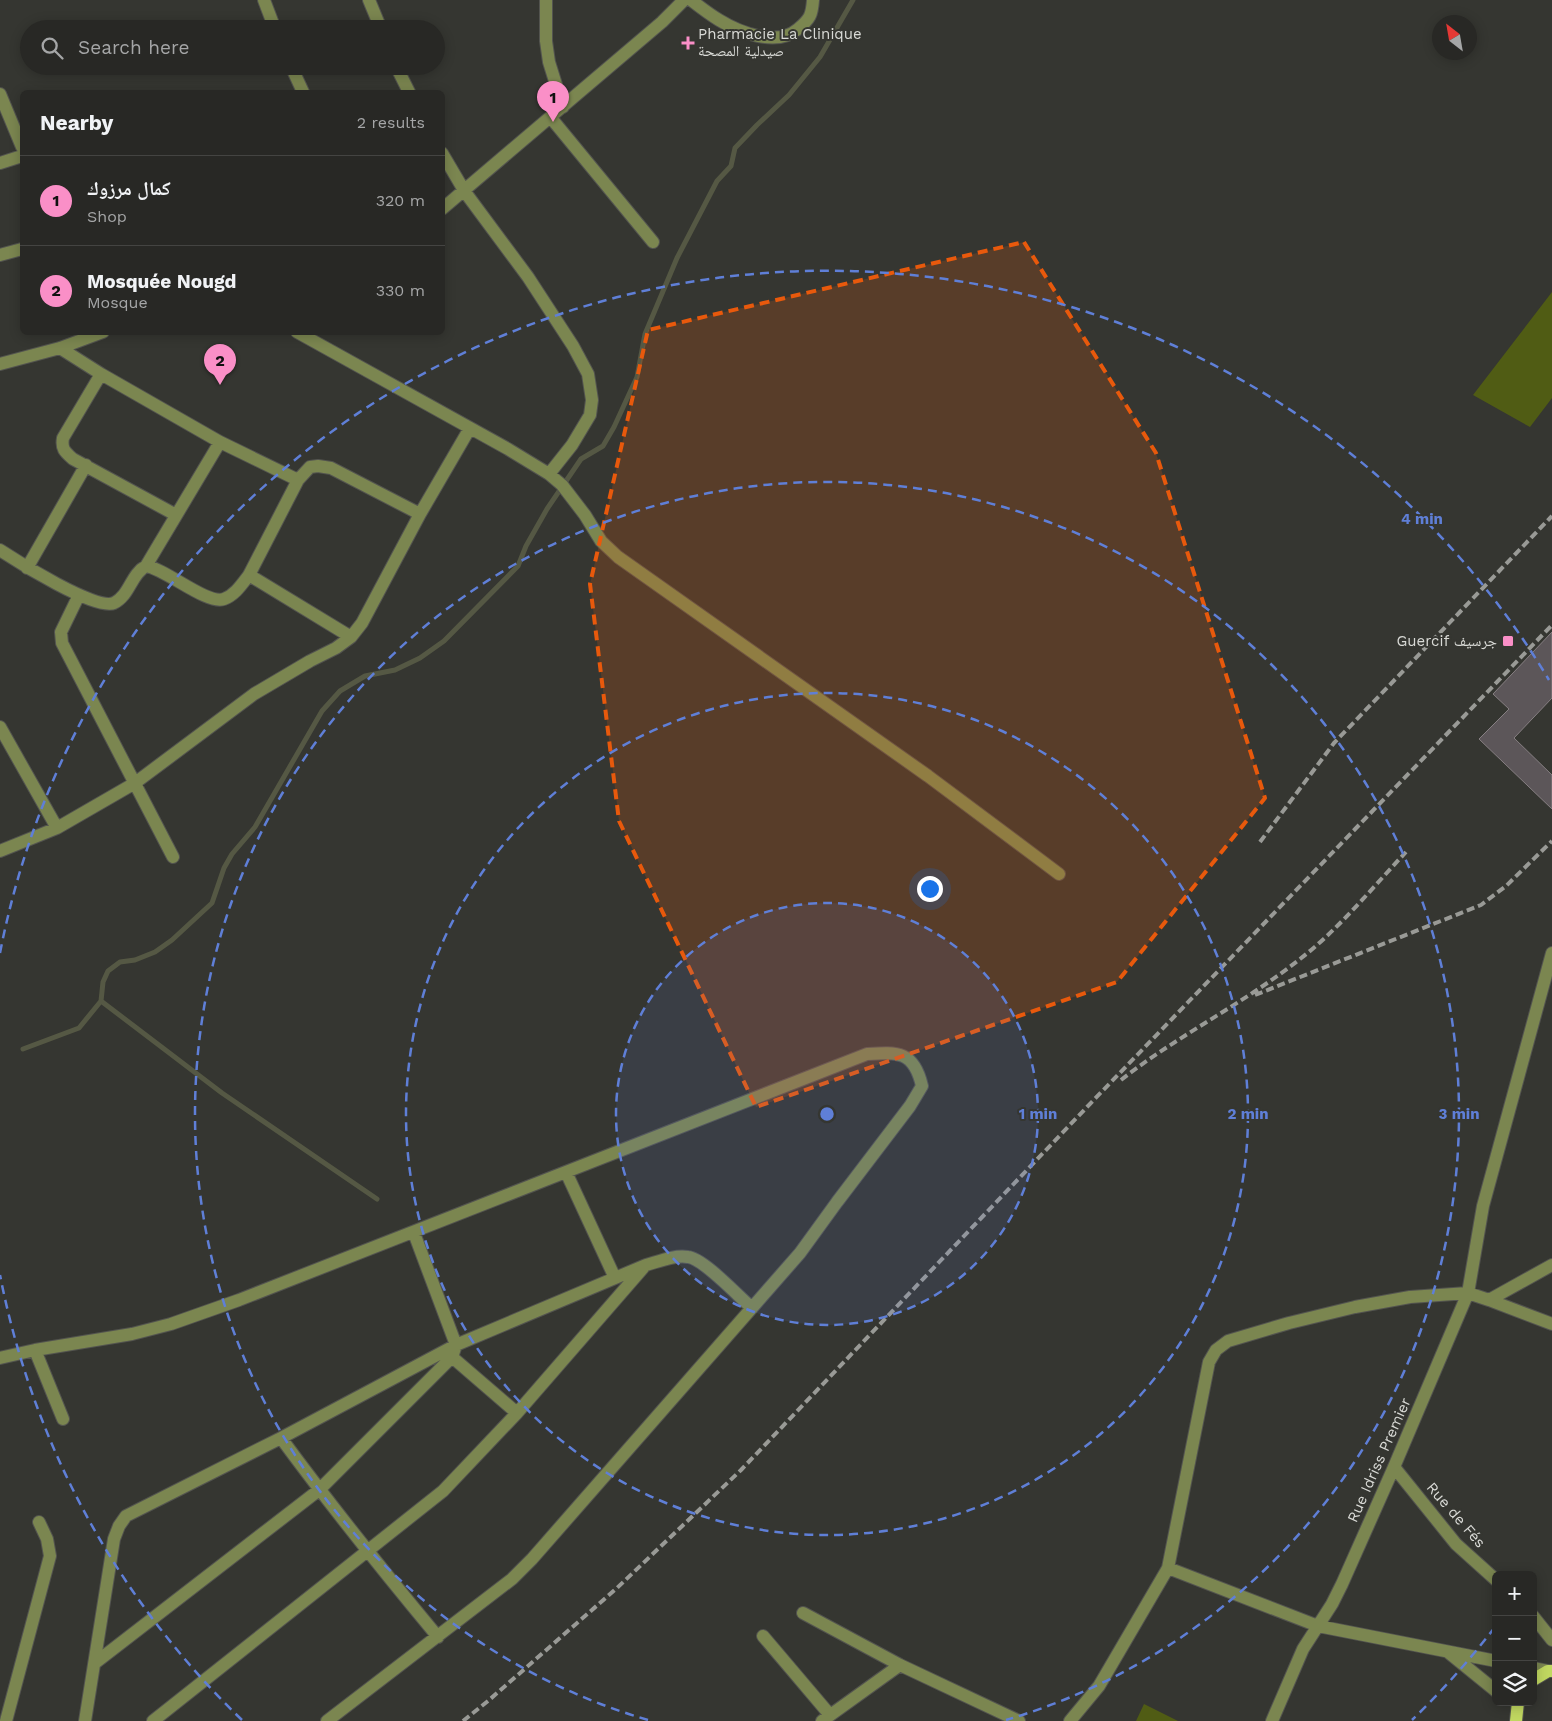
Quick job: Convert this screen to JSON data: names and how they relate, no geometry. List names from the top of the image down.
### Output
{
  "streets": {
    "street": ["Rue Idriss Premier", "Rue de Fés"]
  },
  "crossings": [
    ["Rue Idriss Premier", "Rue de Fés"]
  ],
  "places": {
    "health": ["Pharmacie La Clinique صيدلية المصحة"],
    "transit": ["Guercif جرسيف"]
  },
  "north": "top left",
  "page": {
    "search": "Search here",
    "pins": ["1", "2"],
    "heading": ["Nearby", "2 results"],
    "list": [
      {
        "mark": "1",
        "name": "كمال مرزوك",
        "note": "Shop",
        "value": "320 m"
      },
      {
        "mark": "2",
        "name": "Mosquée Nougd",
        "note": "Mosque",
        "value": "330 m"
      }
    ],
    "map_buttons": ["+", "−"]
  },
  "rings": [
    "4 min",
    "1 min",
    "2 min",
    "3 min"
  ]
}
